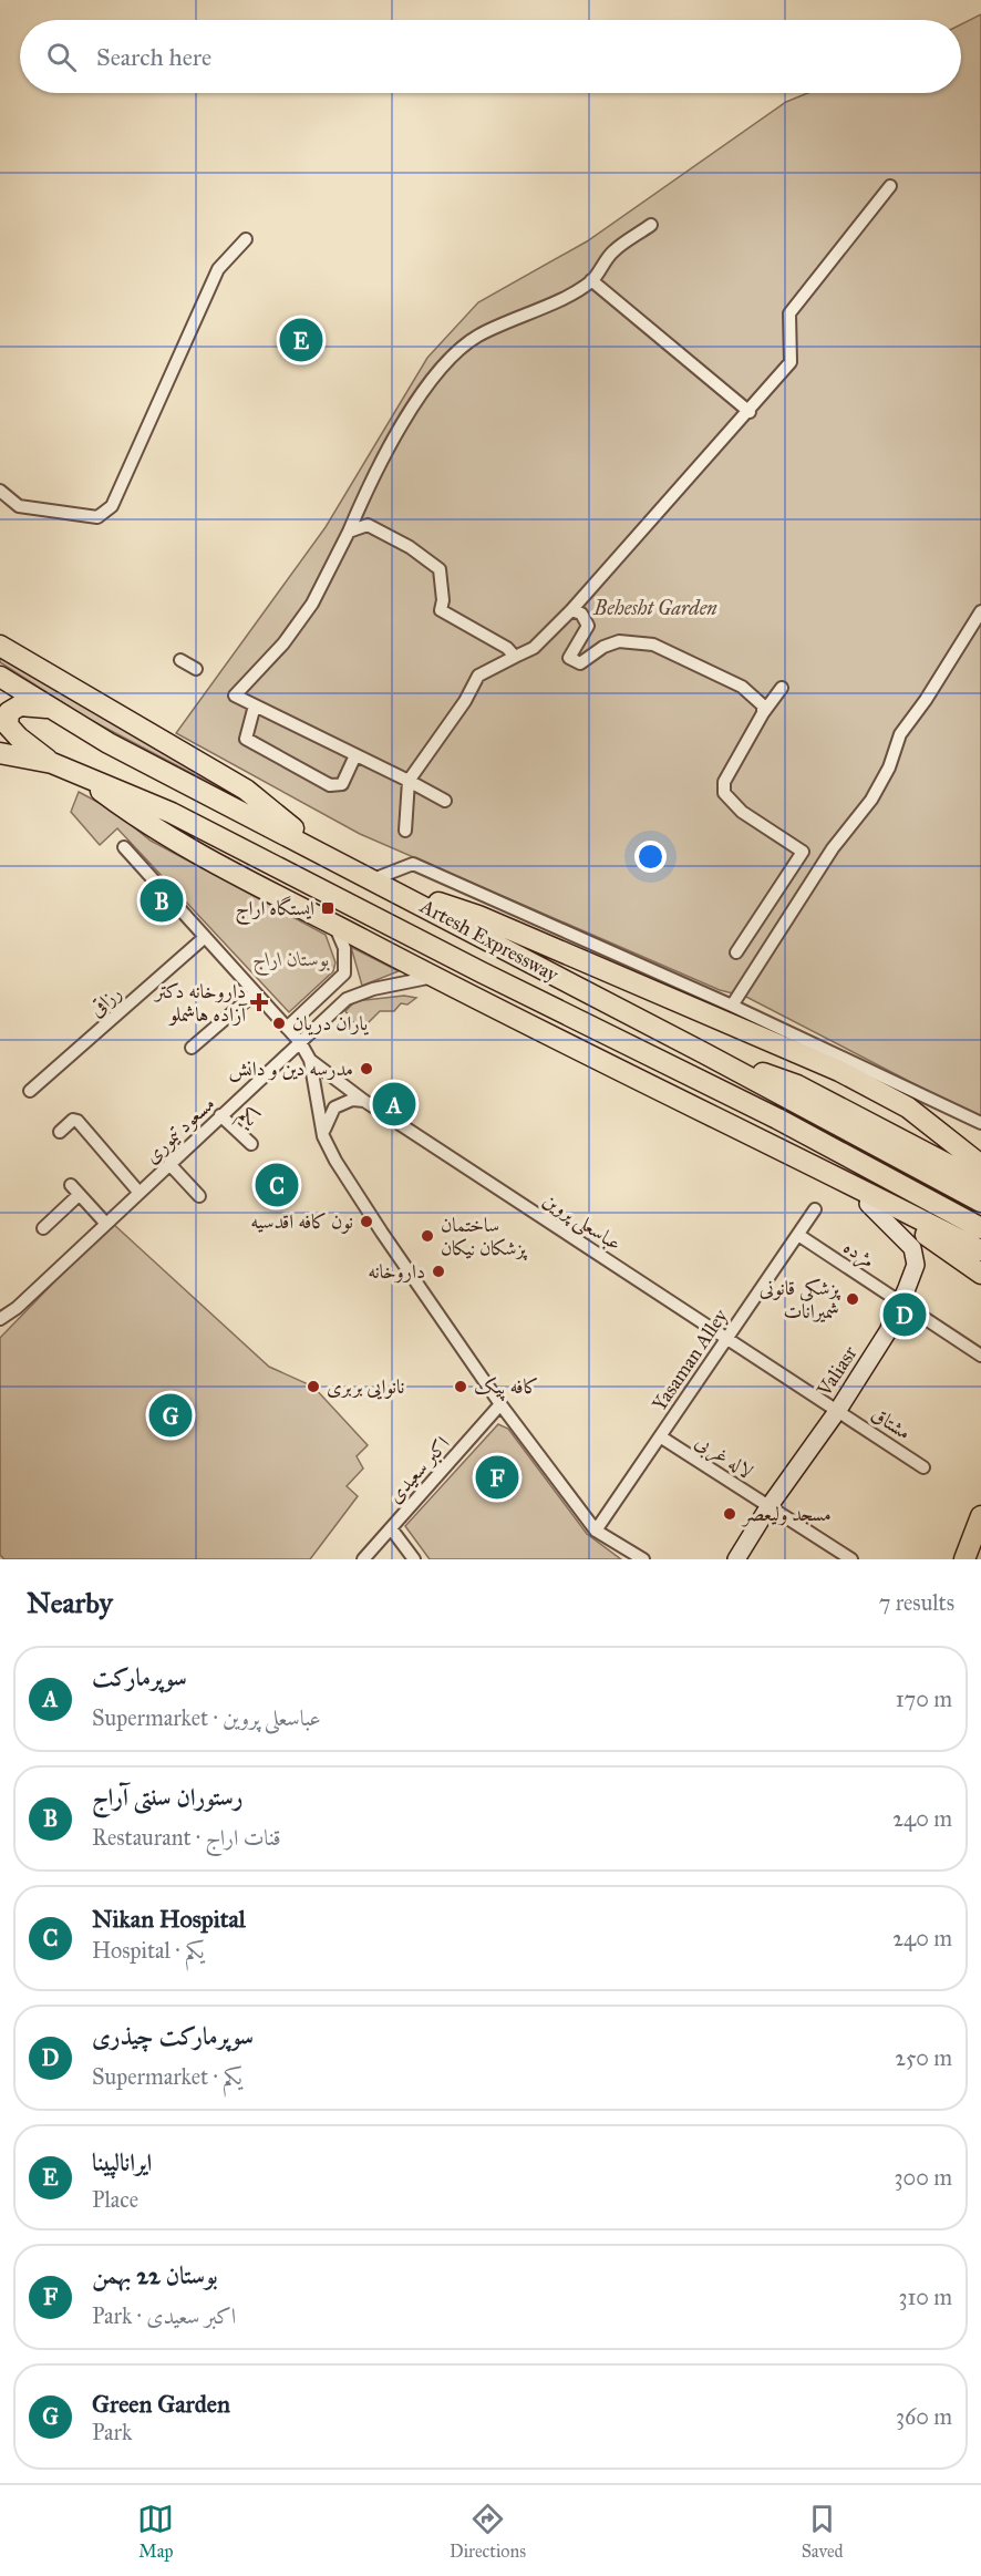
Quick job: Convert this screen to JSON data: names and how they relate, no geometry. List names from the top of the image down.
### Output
{
  "streets": {
    "highway": ["Artesh Expressway"],
    "main road": ["Valiasr"],
    "street": [
      "رزاقی",
      "یکم",
      "مسعود تیموری",
      "عباسعلی پروین",
      "مژده",
      "Yasaman Alley",
      "مشتاق",
      "لاله غربی",
      "اکبر سعیدی"
    ]
  },
  "crossings": [
    ["یکم", "مسعود تیموری"],
    ["عباسعلی پروین", "Yasaman Alley"],
    ["عباسعلی پروین", "Valiasr"],
    ["عباسعلی پروین", "مشتاق"],
    ["مژده", "Yasaman Alley"],
    ["مژده", "Valiasr"],
    ["Yasaman Alley", "لاله غربی"],
    ["Valiasr", "مشتاق"],
    ["Valiasr", "لاله غربی"]
  ],
  "parks": ["Behesht Garden", "بوستان اراج"],
  "places": {
    "transit": ["ایستگاه اراج"],
    "health": ["داروخانه دکتر آزاده هاشملو"],
    "other": [
      "یاران دریان",
      "مدرسه دین و دانش",
      "نون کافه اقدسیه",
      "ساختمان پزشکان نیکان",
      "داروخانه",
      "پزشکی قانونی شمیرانات",
      "نانوایی بربری",
      "کافه پیک",
      "مسجد ولیعصر"
    ]
  },
  "page": {
    "search": "Search here",
    "pins": [
      "E",
      "B",
      "A",
      "C",
      "D",
      "G",
      "F"
    ],
    "heading": ["Nearby", "7 results"],
    "list": [
      {
        "mark": "A",
        "name": "سوپرمارکت",
        "note": "Supermarket · عباسعلی پروین",
        "value": "170 m"
      },
      {
        "mark": "B",
        "name": "رستوران سنتی آراج",
        "note": "Restaurant · قنات اراج",
        "value": "240 m"
      },
      {
        "mark": "C",
        "name": "Nikan Hospital",
        "note": "Hospital · یکم",
        "value": "240 m"
      },
      {
        "mark": "D",
        "name": "سوپرمارکت چیذری",
        "note": "Supermarket · یکم",
        "value": "250 m"
      },
      {
        "mark": "E",
        "name": "ایرانالپینا",
        "note": "Place",
        "value": "300 m"
      },
      {
        "mark": "F",
        "name": "بوستان 22 بهمن",
        "note": "Park · اکبر سعیدی",
        "value": "310 m"
      },
      {
        "mark": "G",
        "name": "Green Garden",
        "note": "Park",
        "value": "360 m"
      }
    ],
    "nav": ["Map", "Directions", "Saved"]
  }
}
